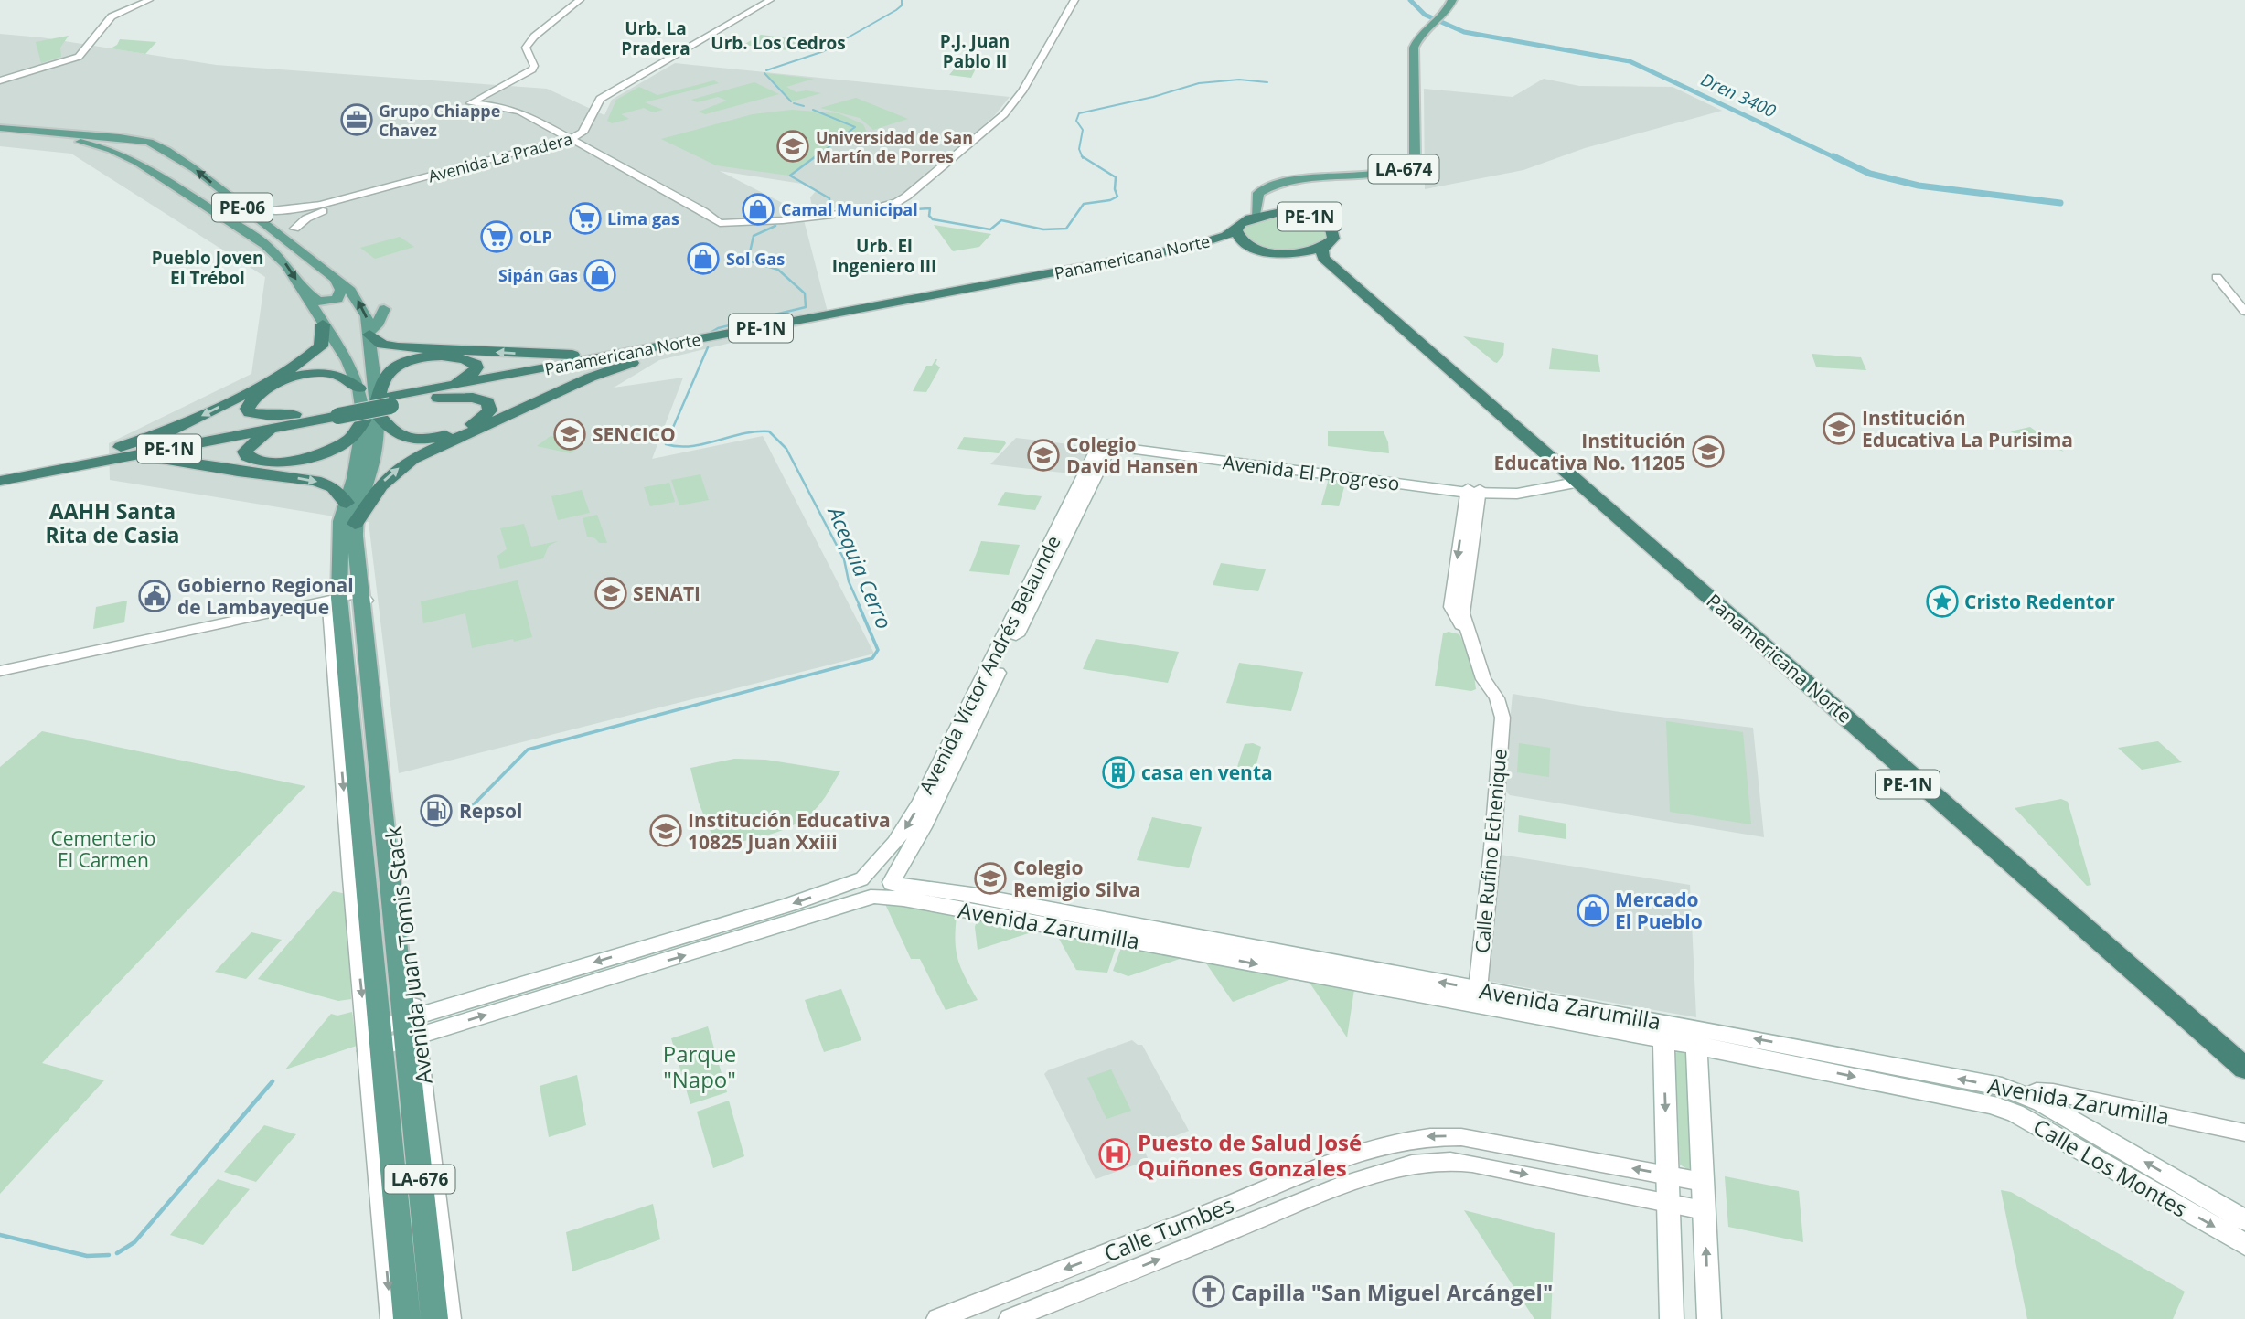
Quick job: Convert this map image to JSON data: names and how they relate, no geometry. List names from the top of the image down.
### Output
{
  "streets": {
    "highway": ["PE-1N", "Panamericana Norte"],
    "main road": [
      "LA-674",
      "PE-06",
      "Avenida El Progreso",
      "Avenida Víctor Andrés Belaunde",
      "Avenida Zarumilla",
      "Avenida Juan Tomis Stack",
      "Calle Los Montes",
      "LA-676"
    ],
    "street": ["Avenida La Pradera", "Calle Rufino Echenique", "Calle Tumbes"]
  },
  "crossings": [
    ["Avenida La Pradera", "PE-06"],
    ["LA-674", "PE-1N"],
    ["PE-06", "Avenida Juan Tomis Stack"],
    ["PE-1N", "Panamericana Norte"],
    ["Panamericana Norte", "Avenida El Progreso"],
    ["Panamericana Norte", "Avenida Juan Tomis Stack"],
    ["Avenida El Progreso", "Avenida Víctor Andrés Belaunde"],
    ["Avenida El Progreso", "Calle Rufino Echenique"],
    ["Avenida Víctor Andrés Belaunde", "Avenida Zarumilla"],
    ["Calle Rufino Echenique", "Avenida Zarumilla"],
    ["Avenida Zarumilla", "Avenida Juan Tomis Stack"],
    ["Avenida Zarumilla", "Calle Los Montes"]
  ],
  "districts": [
    "Urb. La Pradera",
    "P.J. Juan Pablo II",
    "Urb. Los Cedros",
    "Urb. El Ingeniero III",
    "Pueblo Joven El Trébol",
    "AAHH Santa Rita de Casia"
  ],
  "water": ["Dren 3400", "Acequia Cerro"],
  "parks": ["Cementerio El Carmen", "Parque \"Napo\""],
  "places": {
    "office": ["Grupo Chiappe Chavez"],
    "school or university": [
      "Universidad de San Martín de Porres",
      "Institución Educativa La Purisima",
      "SENCICO",
      "Institución Educativa No. 11205",
      "Colegio David Hansen",
      "SENATI",
      "Institución Educativa 10825 Juan Xxiii",
      "Colegio Remigio Silva"
    ],
    "shop": [
      "Camal Municipal",
      "Sol Gas",
      "Sipán Gas",
      "Mercado El Pueblo"
    ],
    "supermarket": ["Lima gas", "OLP"],
    "public building": ["Gobierno Regional de Lambayeque"],
    "place": ["Cristo Redentor"],
    "building": ["casa en venta"],
    "fuel station": ["Repsol"],
    "hospital": ["Puesto de Salud José Quiñones Gonzales"],
    "church": ["Capilla \"San Miguel Arcángel\""]
  }
}
